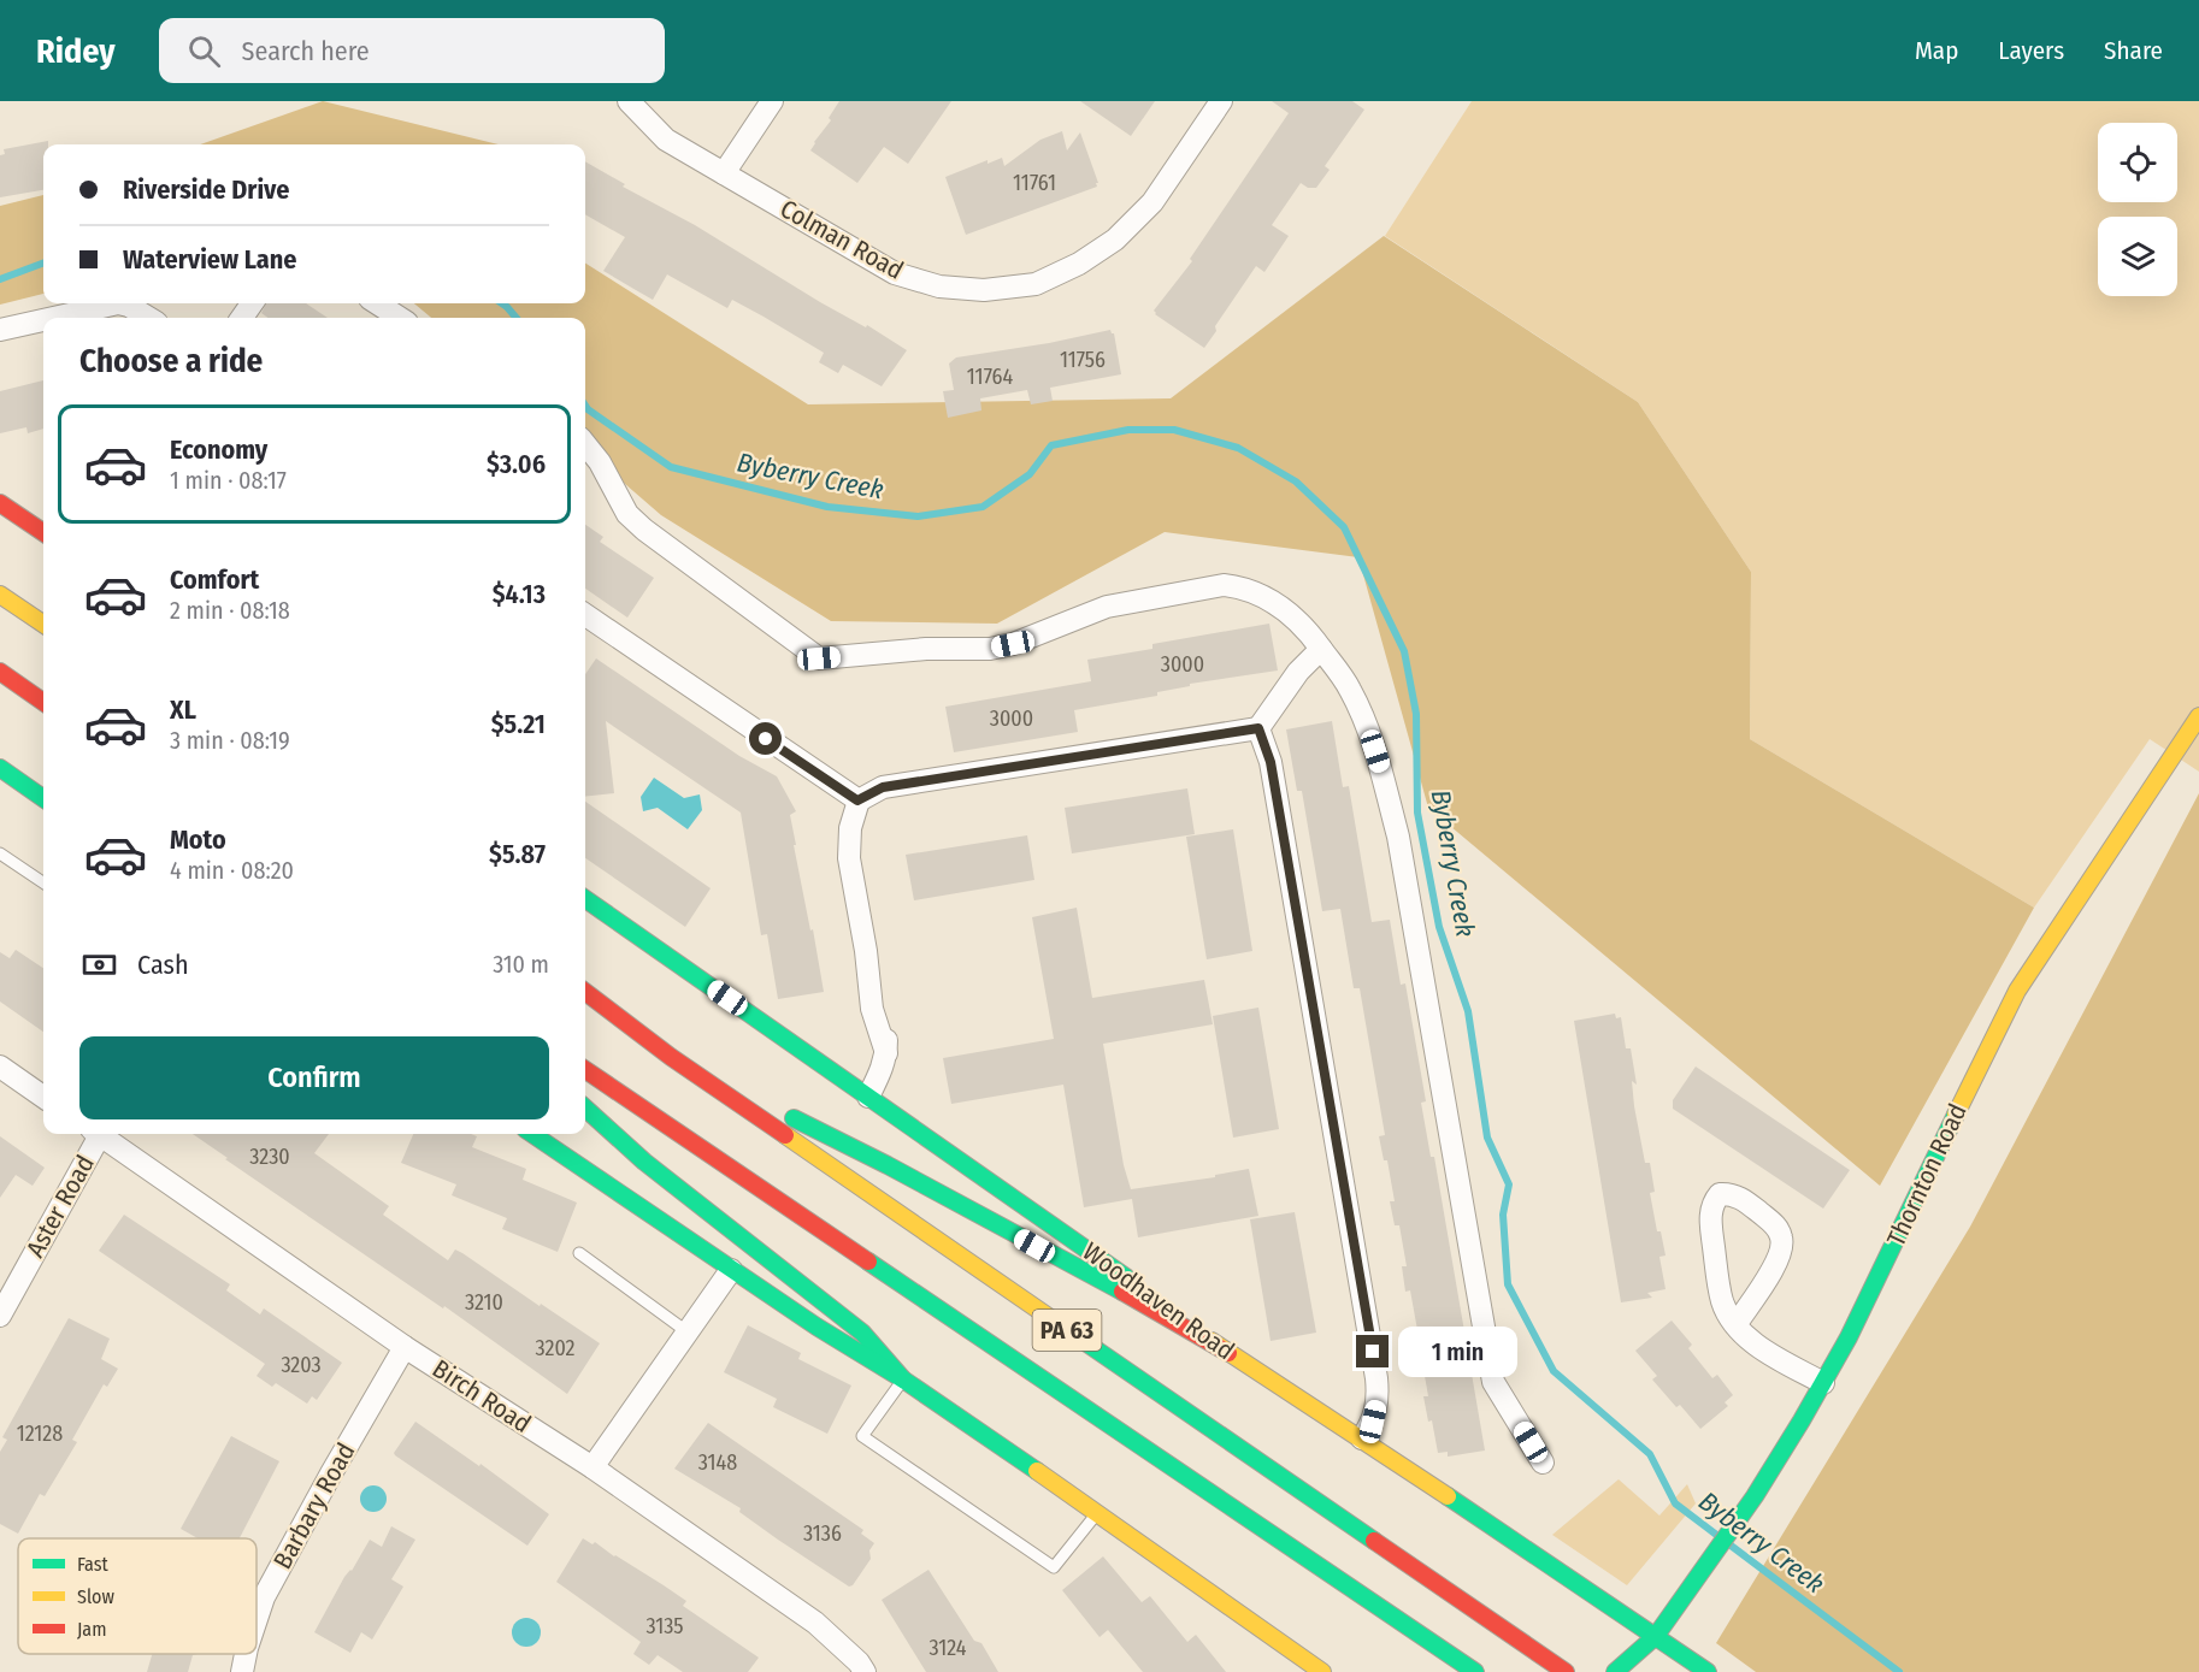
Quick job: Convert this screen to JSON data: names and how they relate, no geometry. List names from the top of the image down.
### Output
{
  "streets": {
    "main road": ["Thornton Road", "Woodhaven Road", "PA 63"],
    "street": [
      "Colman Road",
      "Aster Road",
      "Birch Road",
      "Barbary Road"
    ]
  },
  "crossings": [
    ["Thornton Road", "Woodhaven Road"],
    ["Birch Road", "Barbary Road"]
  ],
  "water": ["Byberry Creek"],
  "house_numbers": [
    "11761",
    "11756",
    "11764",
    "3000",
    "3000",
    "3230",
    "3210",
    "3202",
    "3203",
    "12128",
    "3148",
    "3136",
    "3135",
    "3124"
  ],
  "legend": ["Fast", "Slow", "Jam"],
  "page": {
    "header": "Ridey",
    "search": "Search here",
    "nav": ["Map", "Layers", "Share"],
    "banner": ["Riverside Drive", "Waterview Lane"],
    "heading": "Choose a ride",
    "list": [
      {
        "name": "Economy",
        "note": "1 min · 08:17",
        "value": "$3.06"
      },
      {
        "name": "Comfort",
        "note": "2 min · 08:18",
        "value": "$4.13"
      },
      {
        "name": "XL",
        "note": "3 min · 08:19",
        "value": "$5.21"
      },
      {
        "name": "Moto",
        "note": "4 min · 08:20",
        "value": "$5.87"
      }
    ],
    "pay": ["Cash", "310 m"],
    "buttons": "Confirm",
    "bubble": "1 min"
  }
}
